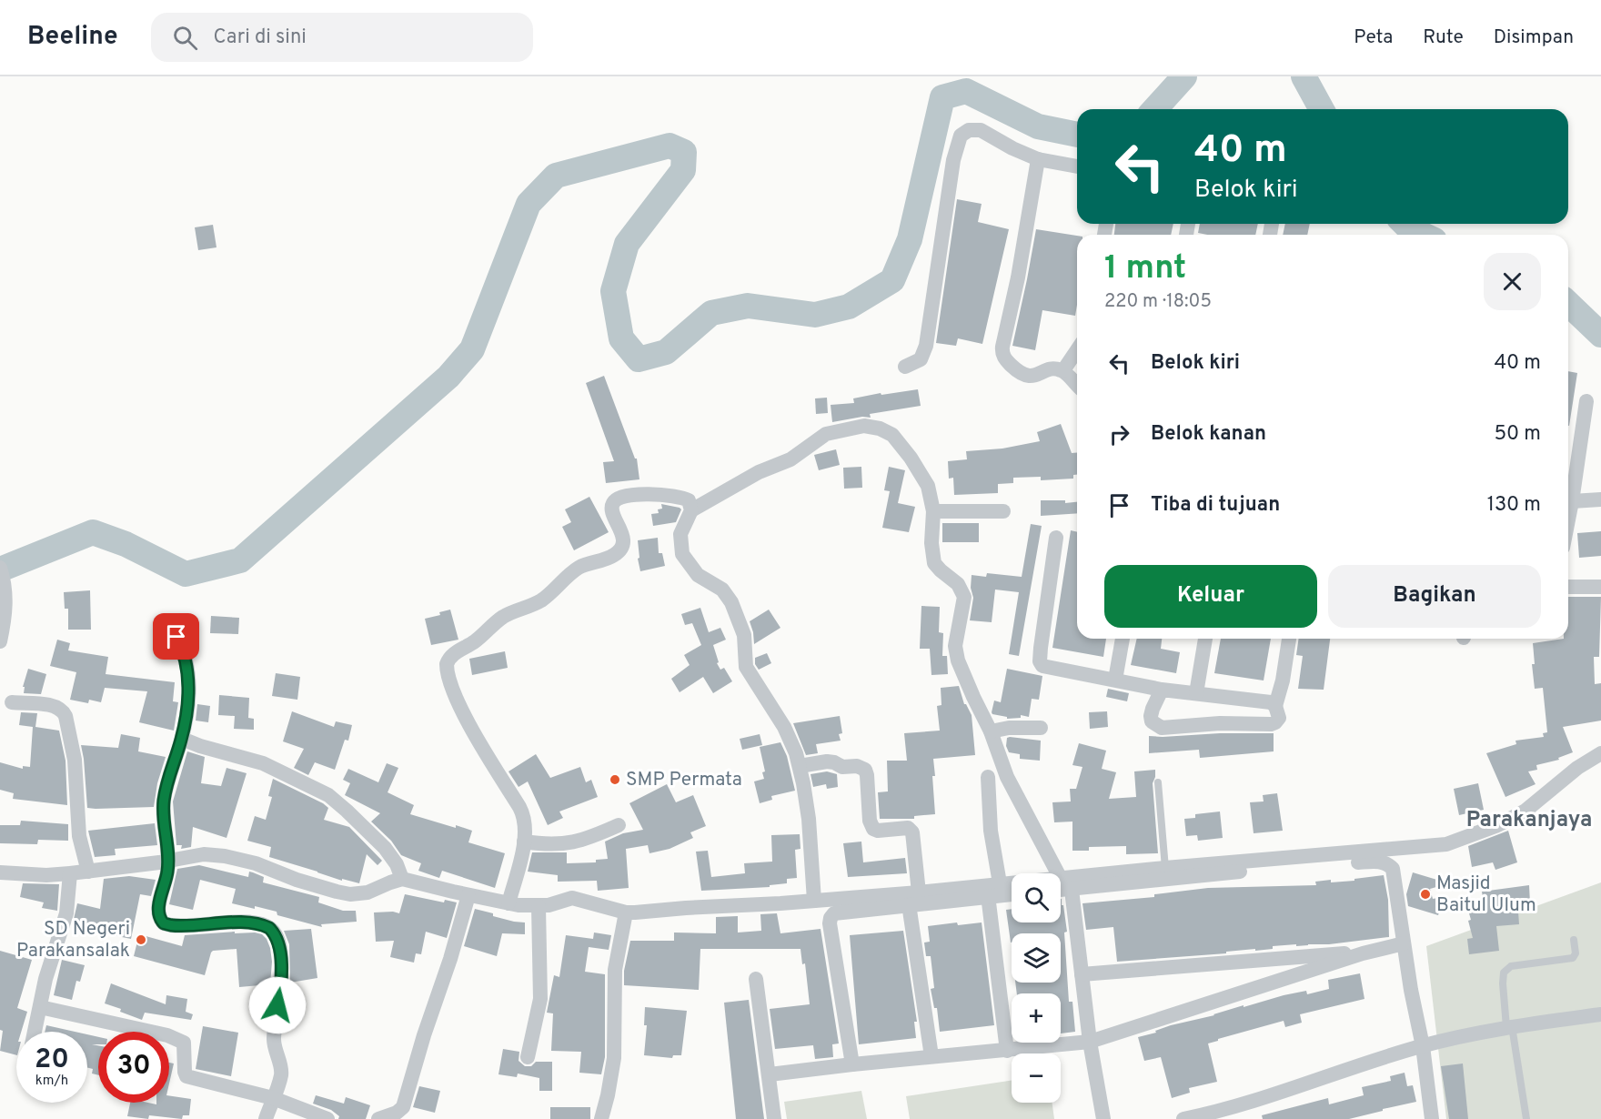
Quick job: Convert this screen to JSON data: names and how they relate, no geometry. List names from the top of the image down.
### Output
{
  "districts": ["Parakanjaya"],
  "places": ["SMP Permata", "Masjid Baitul Ulum", "SD Negeri Parakansalak"],
  "page": {
    "header": "Beeline",
    "search": "Cari di sini",
    "nav": ["Peta", "Rute", "Disimpan"],
    "turn": ["40 m", "Belok kiri"],
    "heading": ["1 mnt", "220 m · 18:05"],
    "list": [
      {
        "name": "Belok kiri",
        "value": "40 m"
      },
      {
        "name": "Belok kanan",
        "value": "50 m"
      },
      {
        "name": "Tiba di tujuan",
        "value": "130 m"
      }
    ],
    "buttons": ["Keluar", "Bagikan"],
    "map_buttons": ["+", "−"],
    "speed": "20 km/h",
    "limit": "30"
  }
}
